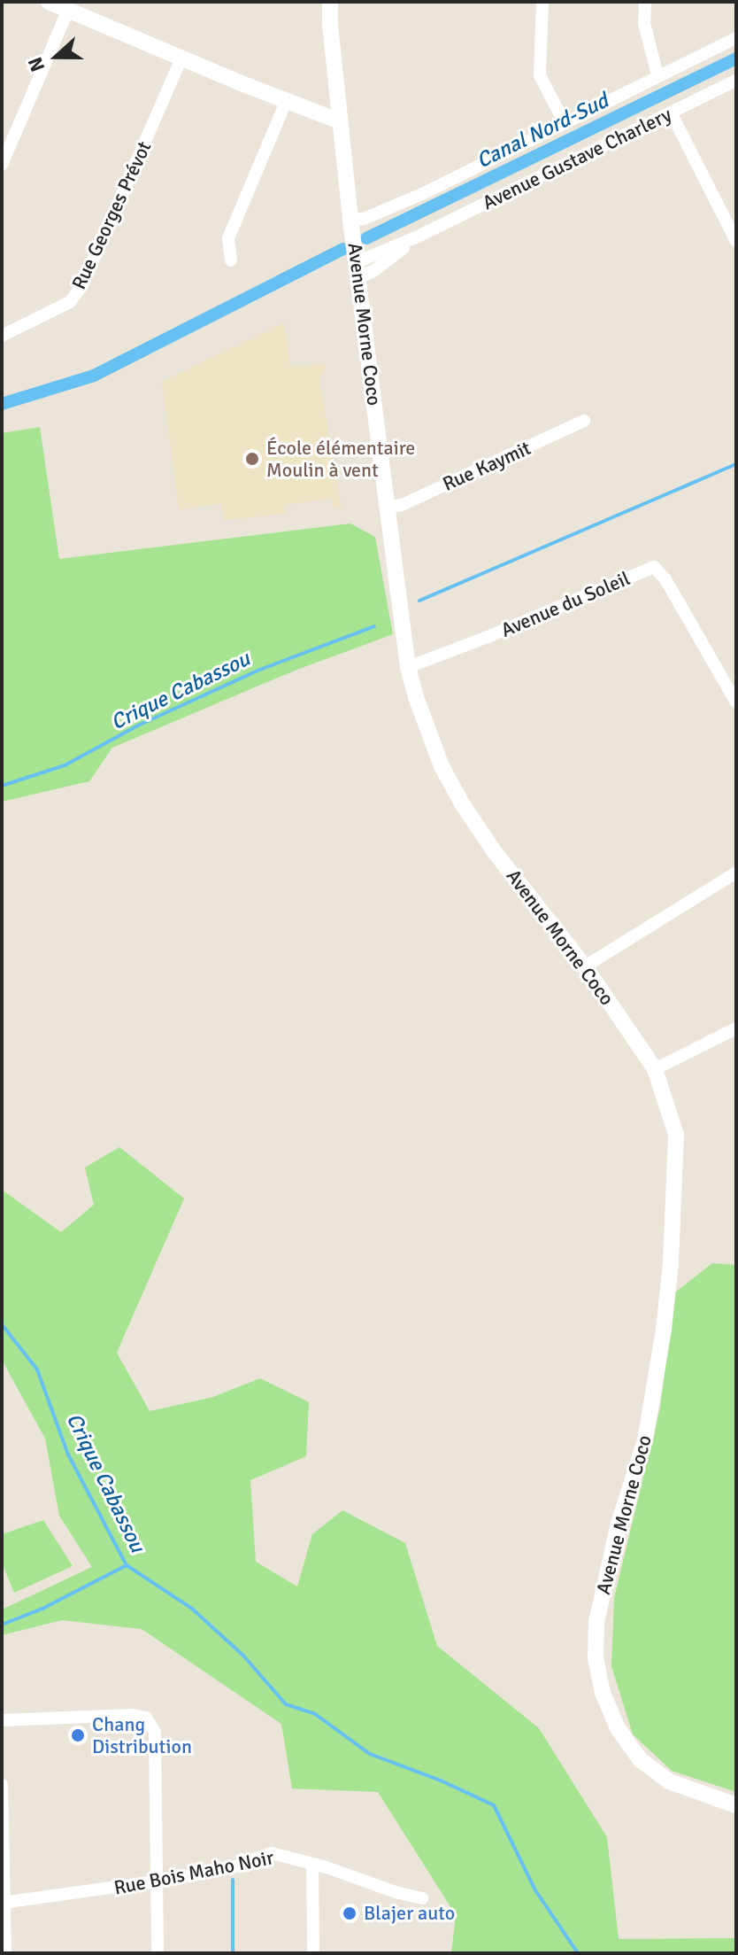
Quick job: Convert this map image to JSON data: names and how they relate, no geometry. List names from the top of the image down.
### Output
{
  "streets": {
    "street": [
      "Avenue Gustave Charlery",
      "Rue Georges Prévot",
      "Avenue Morne Coco",
      "Rue Kaymit",
      "Avenue du Soleil",
      "Rue Bois Maho Noir"
    ]
  },
  "crossings": [
    ["Avenue Gustave Charlery", "Avenue Morne Coco"],
    ["Avenue Morne Coco", "Rue Kaymit"],
    ["Avenue Morne Coco", "Avenue du Soleil"]
  ],
  "water": ["Canal Nord-Sud", "Crique Cabassou"],
  "places": ["École élémentaire Moulin à vent", "Chang Distribution", "Blajer auto"],
  "north": "left"
}
